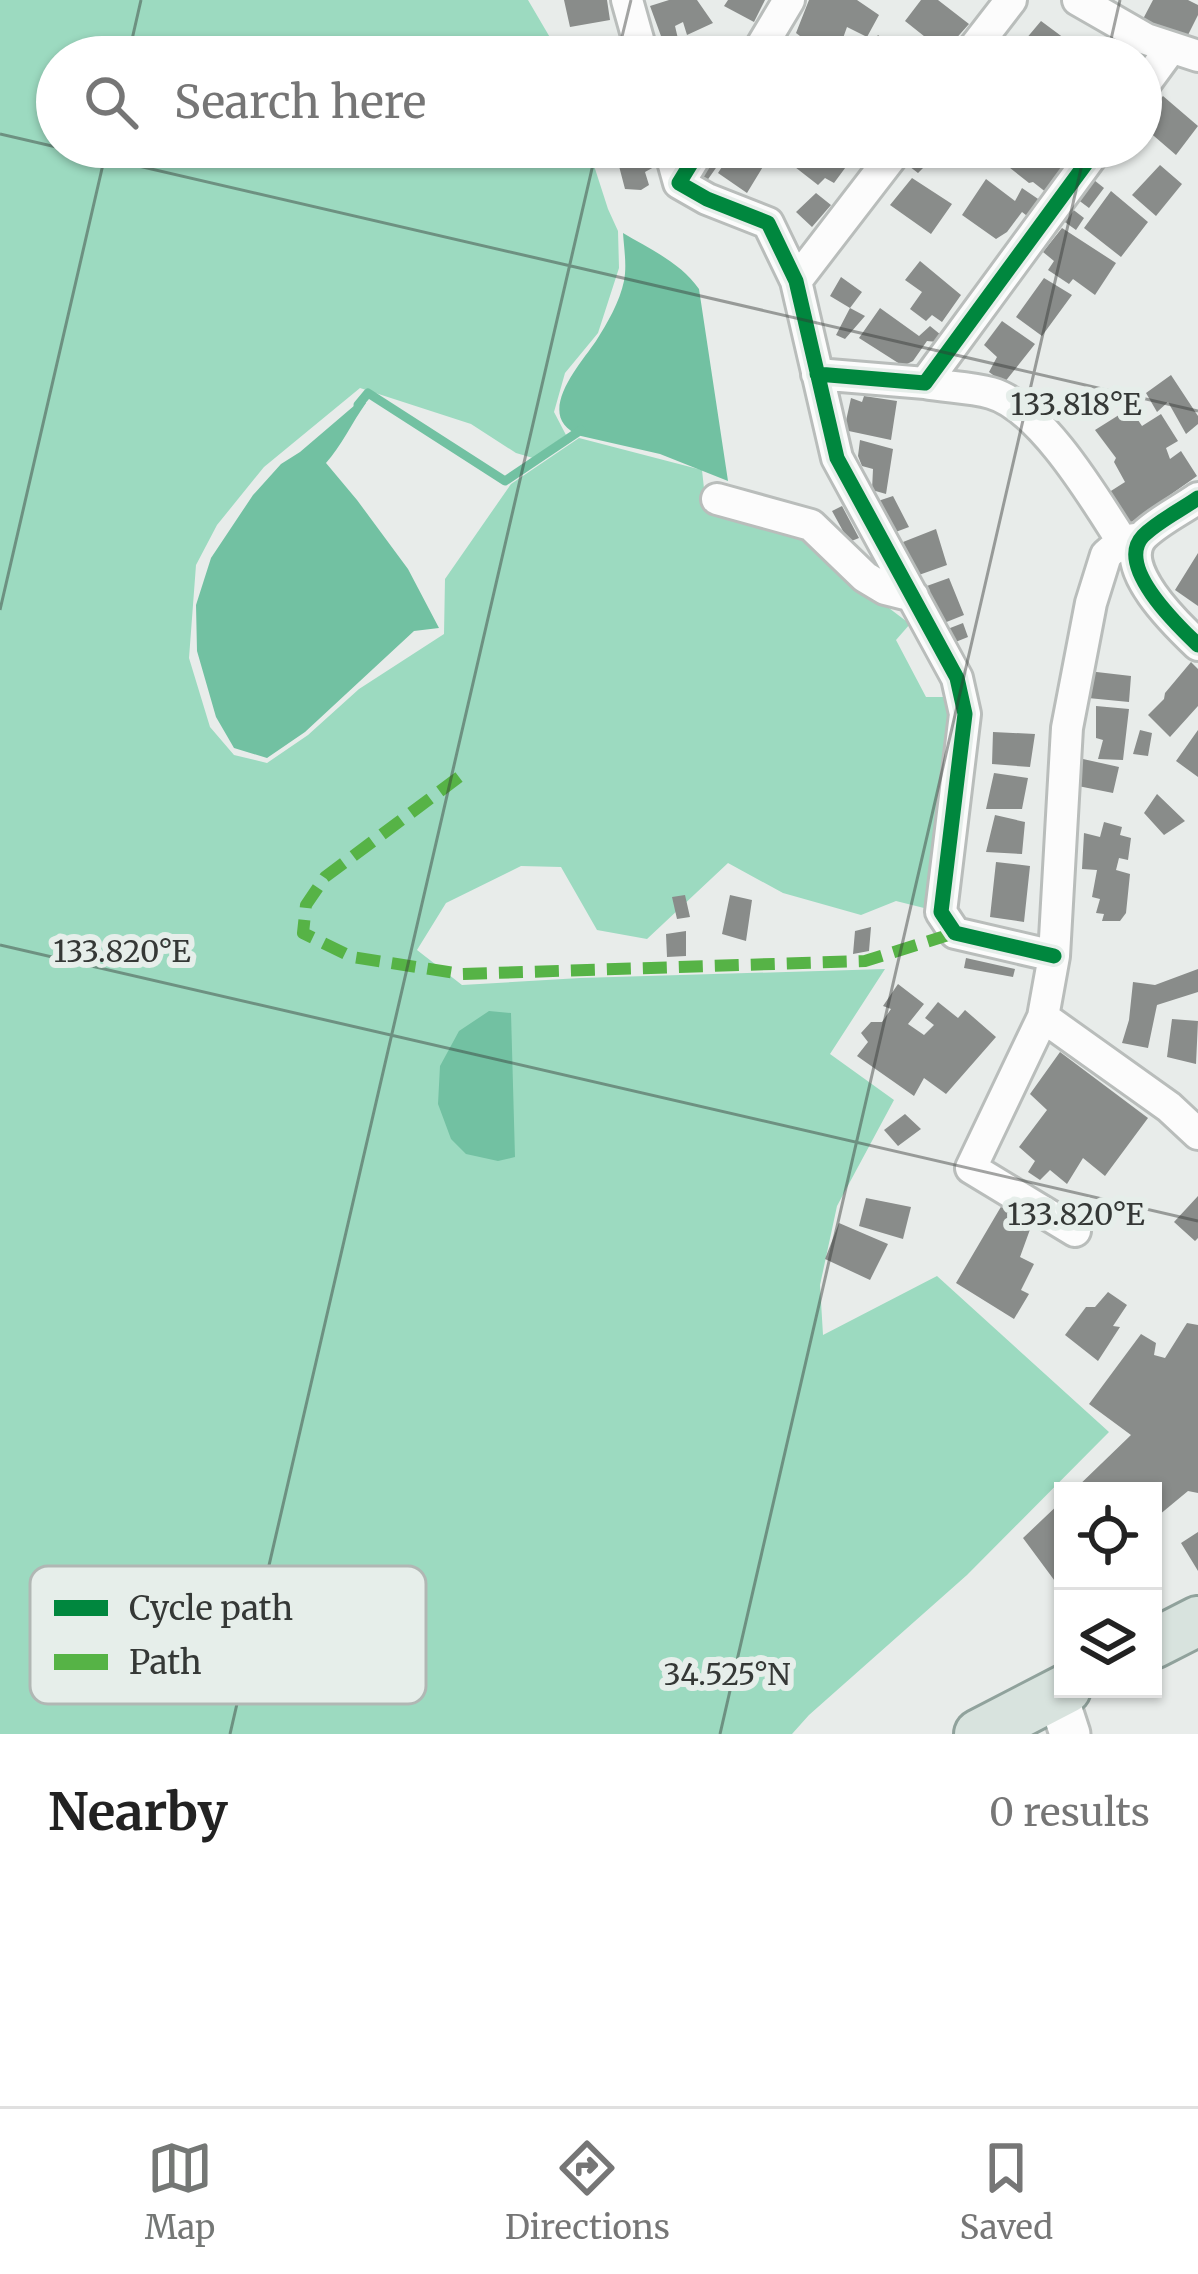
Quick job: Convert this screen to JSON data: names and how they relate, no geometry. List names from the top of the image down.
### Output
{
  "legend": ["Cycle path", "Path"],
  "page": {
    "search": "Search here",
    "heading": ["Nearby", "0 results"],
    "nav": ["Map", "Directions", "Saved"]
  },
  "coordinates": ["133.818°E", "133.820°E", "34.525°N"]
}
